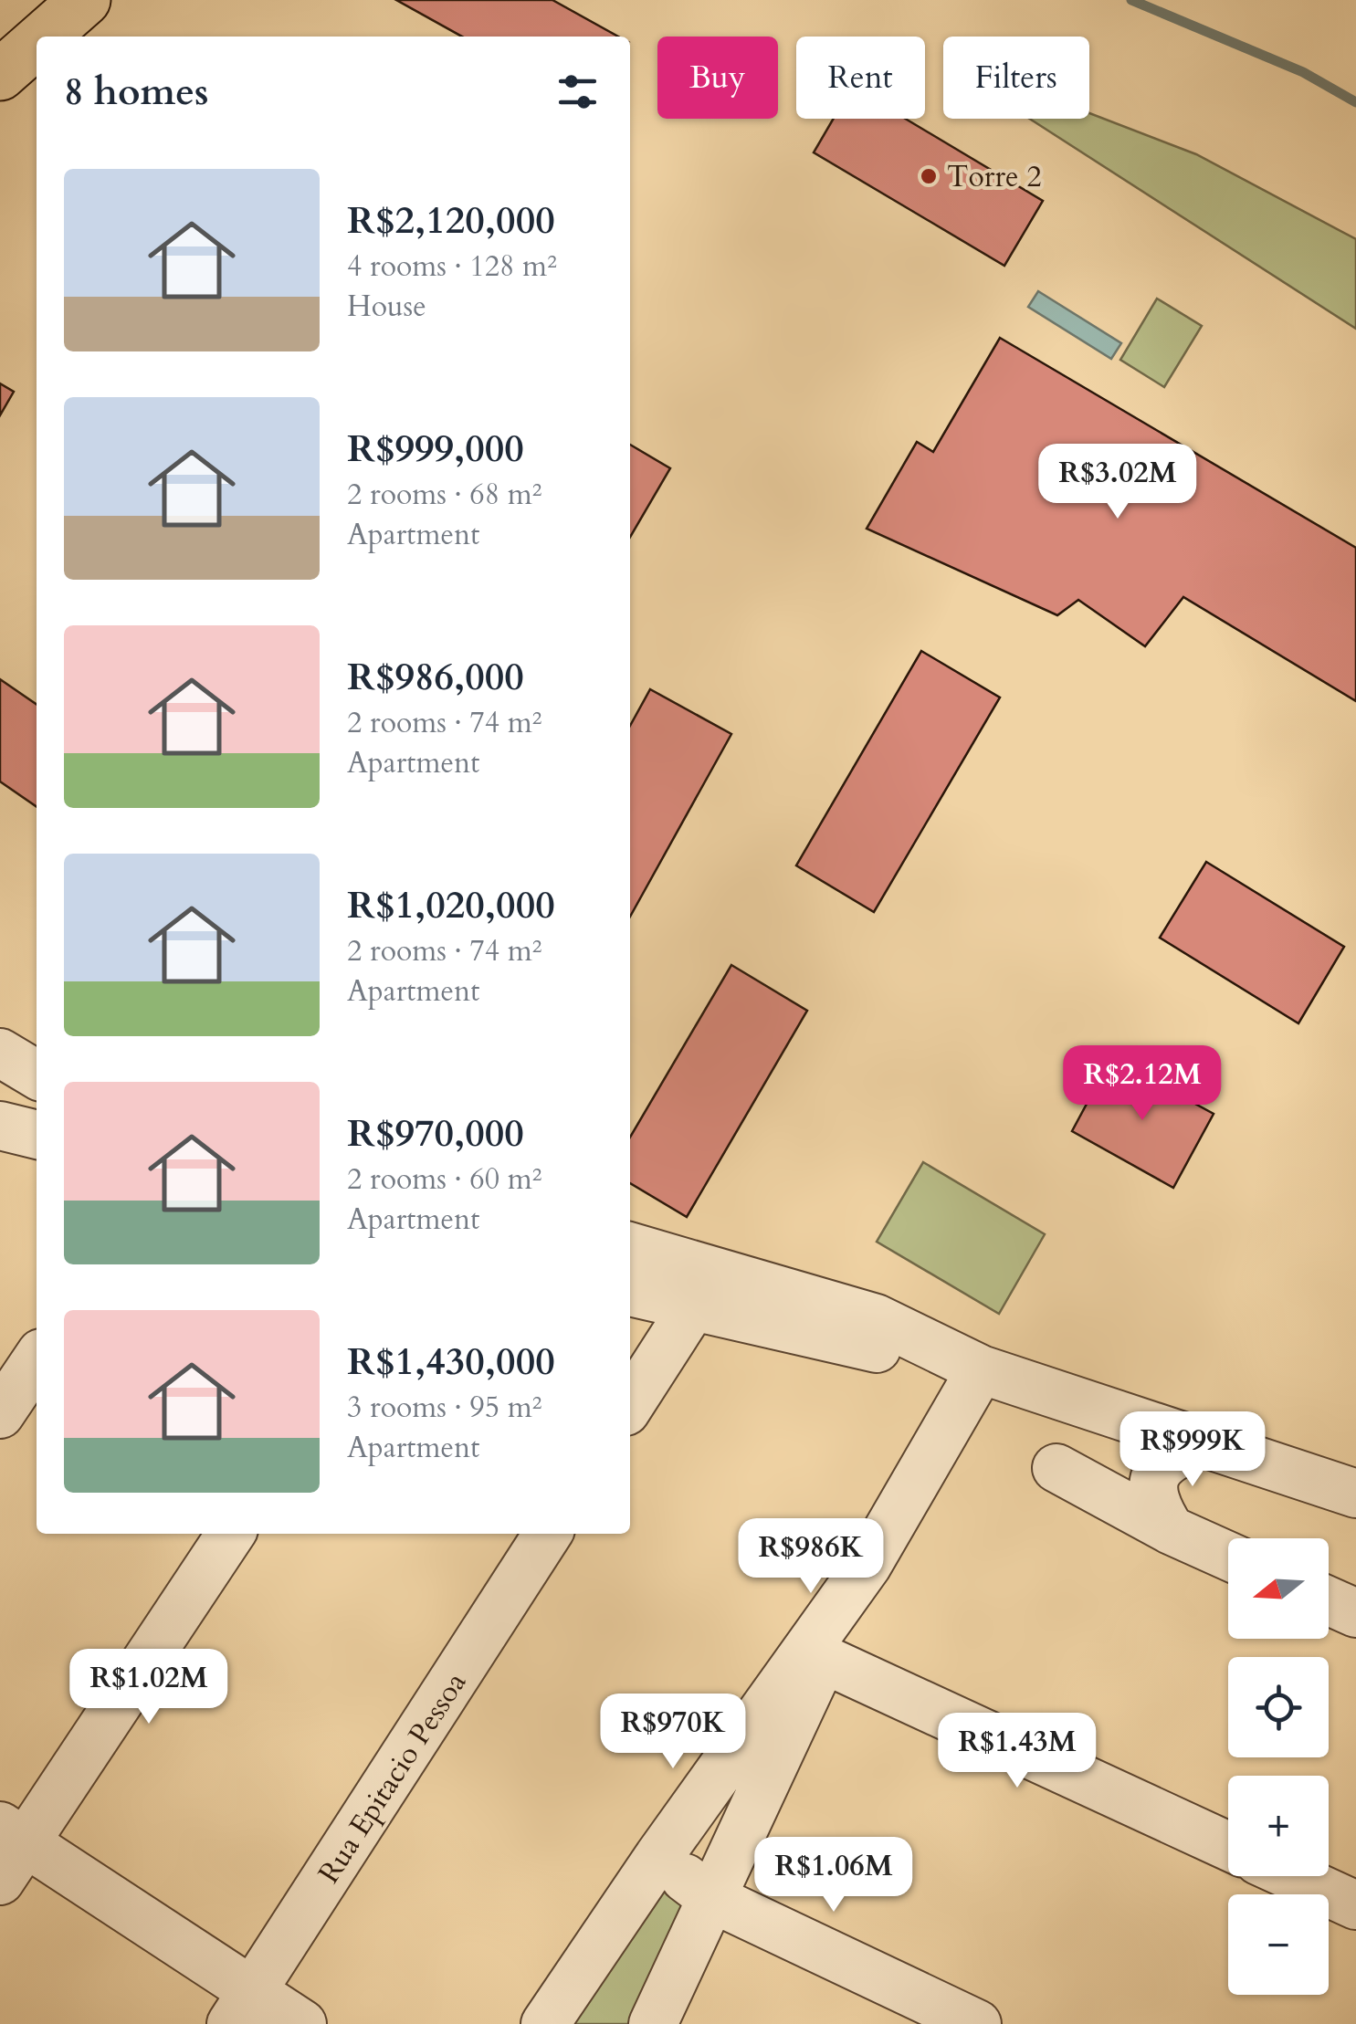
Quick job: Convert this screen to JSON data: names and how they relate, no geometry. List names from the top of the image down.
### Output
{
  "streets": {
    "street": ["Rua Epitacio Pessoa"]
  },
  "places": ["Torre 2"],
  "north": "left",
  "page": {
    "chip": ["Buy", "Rent", "Filters"],
    "heading": "8 homes",
    "list": [
      {
        "name": "R$2,120,000",
        "note": "4 rooms · 128 m² · House"
      },
      {
        "name": "R$999,000",
        "note": "2 rooms · 68 m² · Apartment"
      },
      {
        "name": "R$986,000",
        "note": "2 rooms · 74 m² · Apartment"
      },
      {
        "name": "R$1,020,000",
        "note": "2 rooms · 74 m² · Apartment"
      },
      {
        "name": "R$970,000",
        "note": "2 rooms · 60 m² · Apartment"
      },
      {
        "name": "R$1,430,000",
        "note": "3 rooms · 95 m² · Apartment"
      }
    ],
    "price": [
      "R$3.02M",
      "R$2.12M",
      "R$999K",
      "R$986K",
      "R$1.02M",
      "R$970K",
      "R$1.43M",
      "R$1.06M"
    ],
    "map_buttons": ["+", "−"]
  }
}
